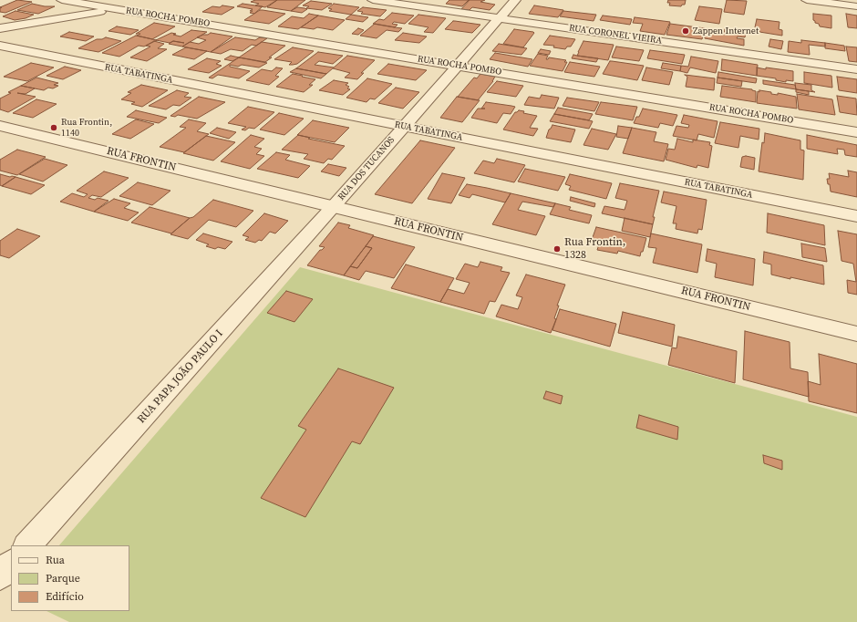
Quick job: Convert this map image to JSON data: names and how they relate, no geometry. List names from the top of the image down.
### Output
{
  "streets": {
    "street": [
      "RUA ROCHA POMBO",
      "RUA CORONEL VIEIRA",
      "RUA TABATINGA",
      "RUA FRONTIN",
      "RUA DOS TUCANOS",
      "RUA PAPA JOÃO PAULO I"
    ]
  },
  "crossings": [
    ["RUA ROCHA POMBO", "RUA DOS TUCANOS"],
    ["RUA CORONEL VIEIRA", "RUA DOS TUCANOS"],
    ["RUA TABATINGA", "RUA DOS TUCANOS"],
    ["RUA FRONTIN", "RUA DOS TUCANOS"],
    ["RUA FRONTIN", "RUA PAPA JOÃO PAULO I"],
    ["RUA DOS TUCANOS", "RUA PAPA JOÃO PAULO I"]
  ],
  "places": ["Zappen Internet", "Rua Frontin, 1140", "Rua Frontin, 1328"],
  "legend": ["Rua", "Parque", "Edifício"]
}
